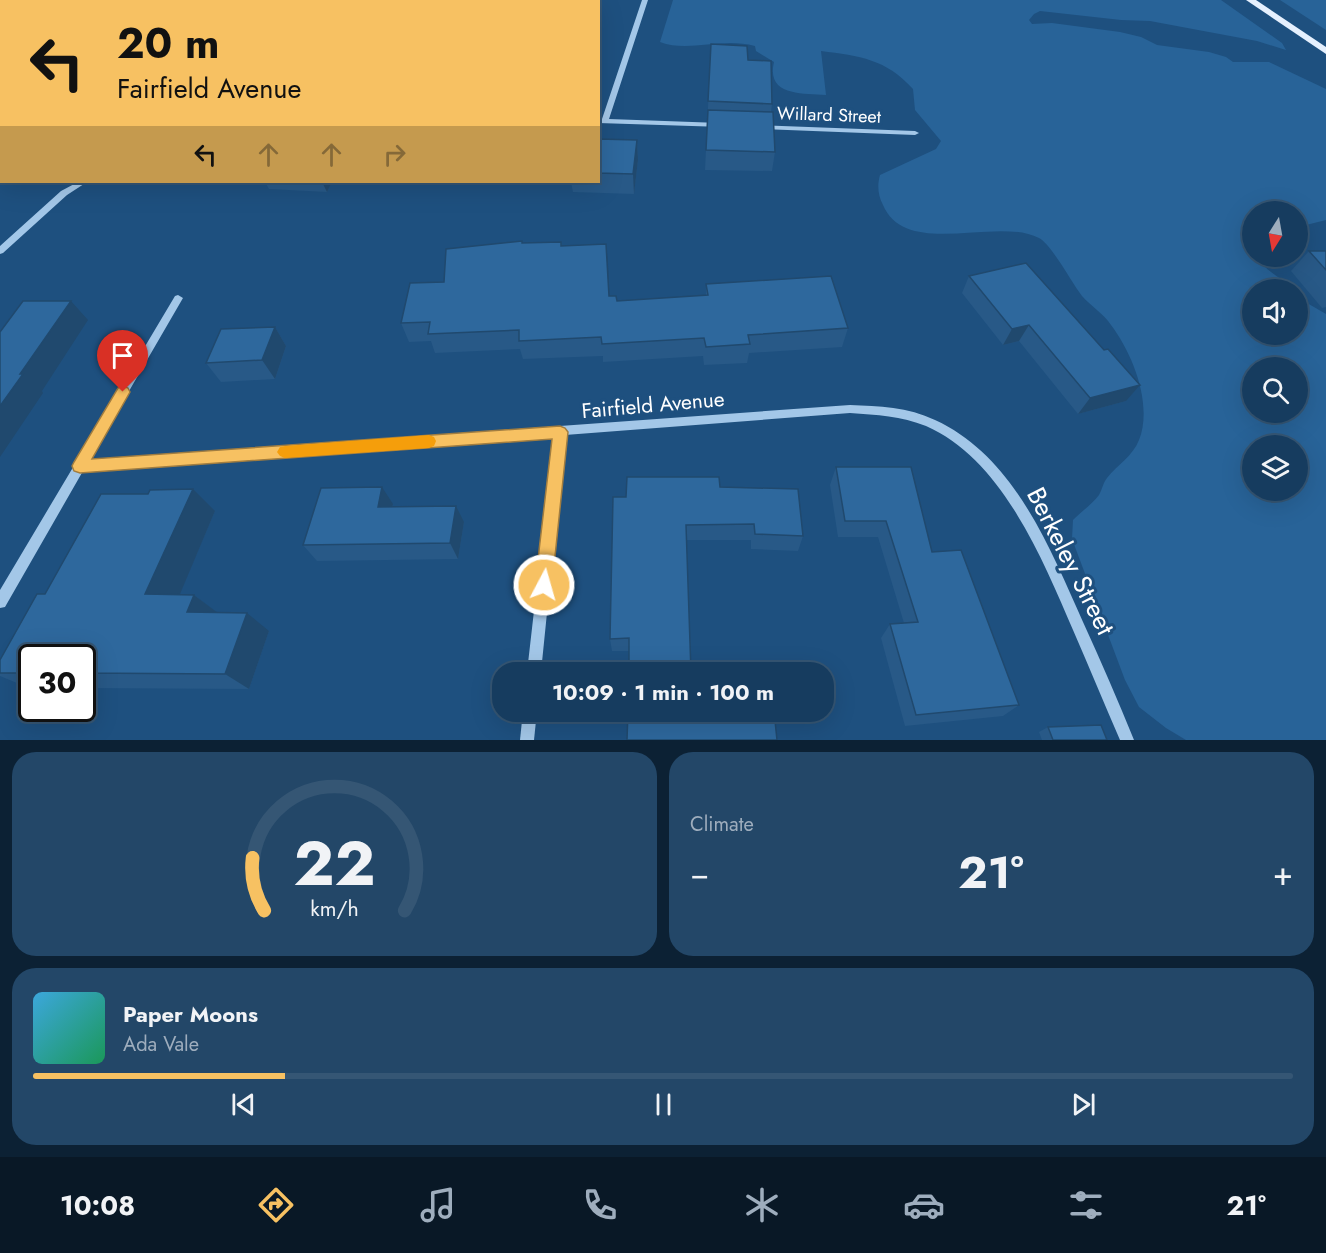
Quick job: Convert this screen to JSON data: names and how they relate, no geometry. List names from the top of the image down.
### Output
{
  "streets": {
    "street": ["Willard Street", "Fairfield Avenue", "Berkeley Street"]
  },
  "crossings": [
    ["Fairfield Avenue", "Berkeley Street"]
  ],
  "north": "bottom",
  "page": {
    "turn": ["20 m", "Fairfield Avenue"],
    "limit": "30",
    "trip": "10:09 · 1 min · 100 m",
    "tile": "Climate",
    "heat": ["−", "21°", "+"],
    "song": ["Paper Moons", "Ada Vale"],
    "tabs": ["10:08", "21°"],
    "gauge": ["22", "km/h"]
  }
}
